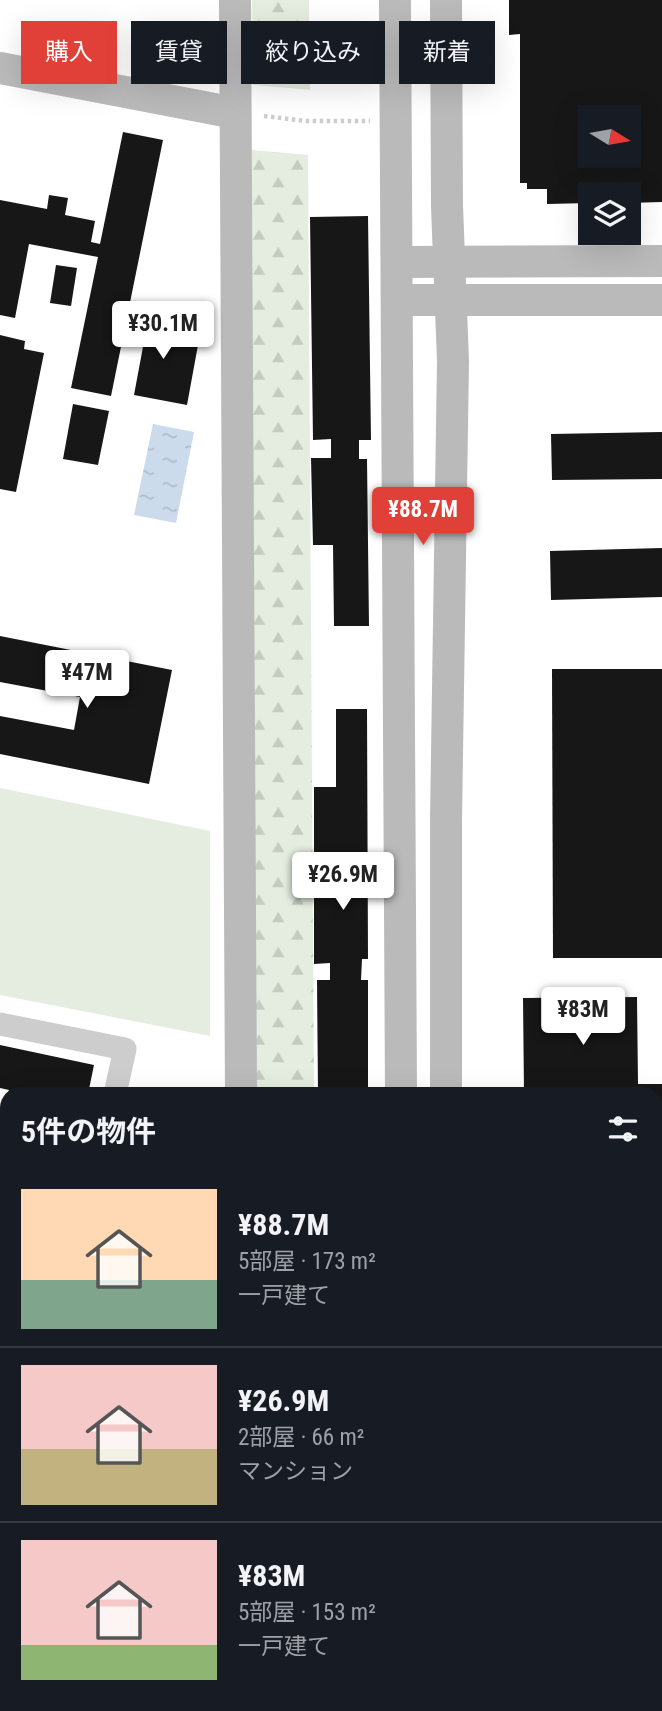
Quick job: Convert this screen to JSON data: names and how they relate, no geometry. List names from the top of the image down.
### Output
{
  "north": "right",
  "page": {
    "chip": [
      "購入",
      "賃貸",
      "絞り込み",
      "新着"
    ],
    "price": [
      "¥30.1M",
      "¥88.7M",
      "¥47M",
      "¥26.9M",
      "¥83M"
    ],
    "heading": "5件の物件",
    "list": [
      {
        "name": "¥88.7M",
        "note": "5部屋 · 173 m² · 一戸建て"
      },
      {
        "name": "¥26.9M",
        "note": "2部屋 · 66 m² · マンション"
      },
      {
        "name": "¥83M",
        "note": "5部屋 · 153 m² · 一戸建て"
      }
    ]
  }
}
